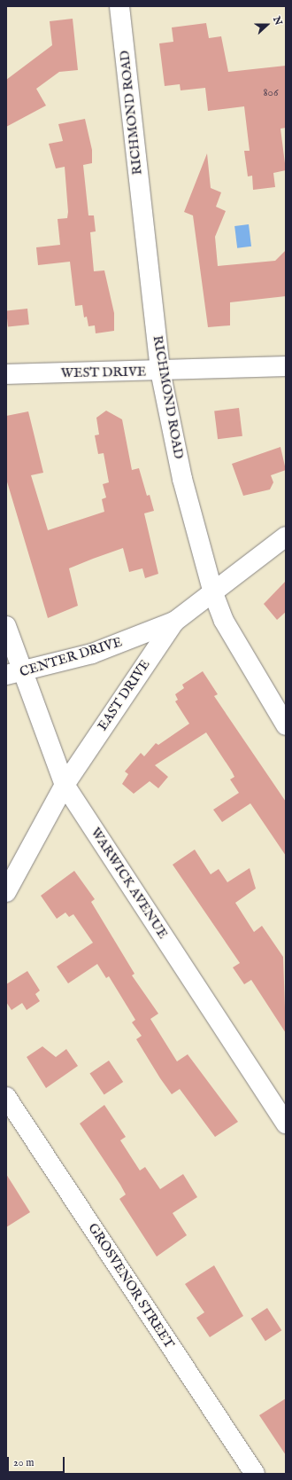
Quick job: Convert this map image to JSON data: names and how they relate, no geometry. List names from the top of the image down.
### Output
{
  "streets": {
    "street": [
      "RICHMOND ROAD",
      "WEST DRIVE",
      "CENTER DRIVE",
      "EAST DRIVE",
      "WARWICK AVENUE",
      "GROSVENOR STREET"
    ]
  },
  "crossings": [
    ["RICHMOND ROAD", "WEST DRIVE"],
    ["RICHMOND ROAD", "EAST DRIVE"],
    ["CENTER DRIVE", "EAST DRIVE"],
    ["CENTER DRIVE", "WARWICK AVENUE"],
    ["EAST DRIVE", "WARWICK AVENUE"]
  ],
  "house_numbers": ["806"],
  "scale_bar": "20 m",
  "north": "right"
}
